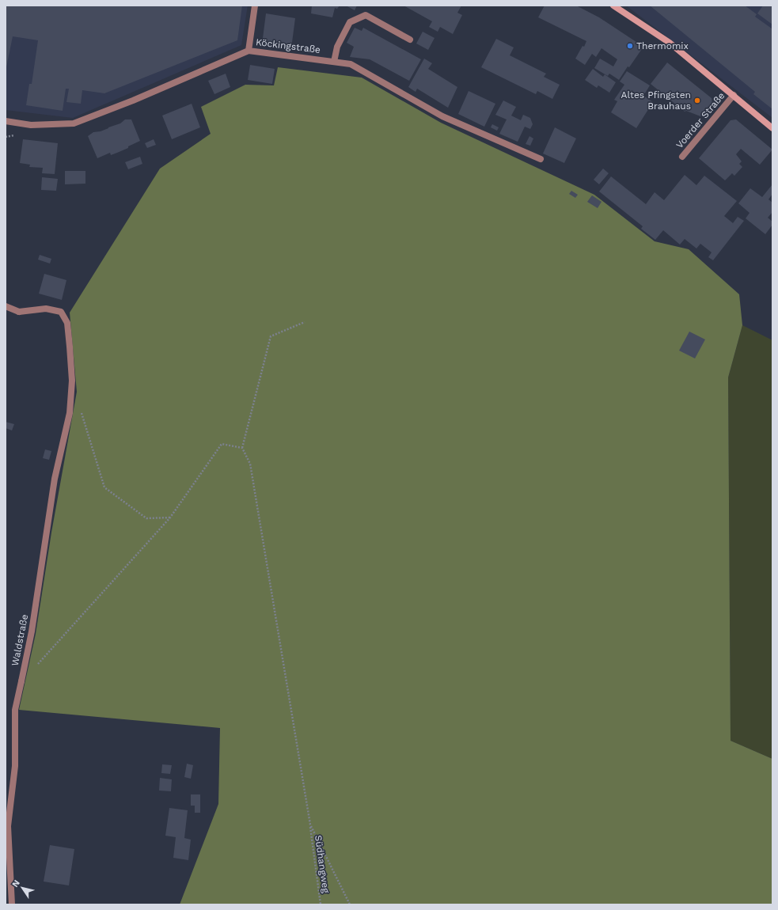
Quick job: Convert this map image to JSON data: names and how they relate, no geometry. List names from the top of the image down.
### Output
{
  "streets": {
    "main road": ["Voerder Straße"],
    "street": ["Köckingstraße", "Waldstraße"],
    "path": ["Südhangweg"]
  },
  "places": ["Thermomix", "Altes Pfingsten Brauhaus"],
  "north": "top left"
}
